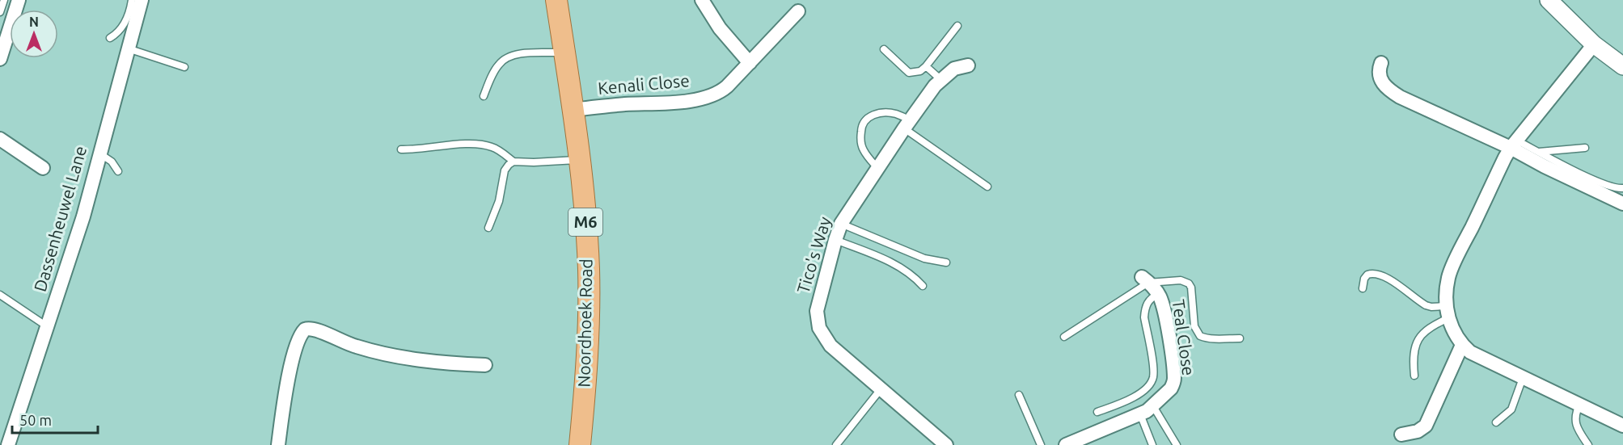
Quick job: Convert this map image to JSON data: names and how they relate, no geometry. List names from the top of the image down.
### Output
{
  "streets": {
    "main road": ["M6", "Noordhoek Road"],
    "street": [
      "Kenali Close",
      "Dassenheuwel Lane",
      "Tico's Way",
      "Teal Close"
    ]
  },
  "crossings": [
    ["Kenali Close", "Noordhoek Road"]
  ],
  "scale_bar": "50 m",
  "north": "top"
}
